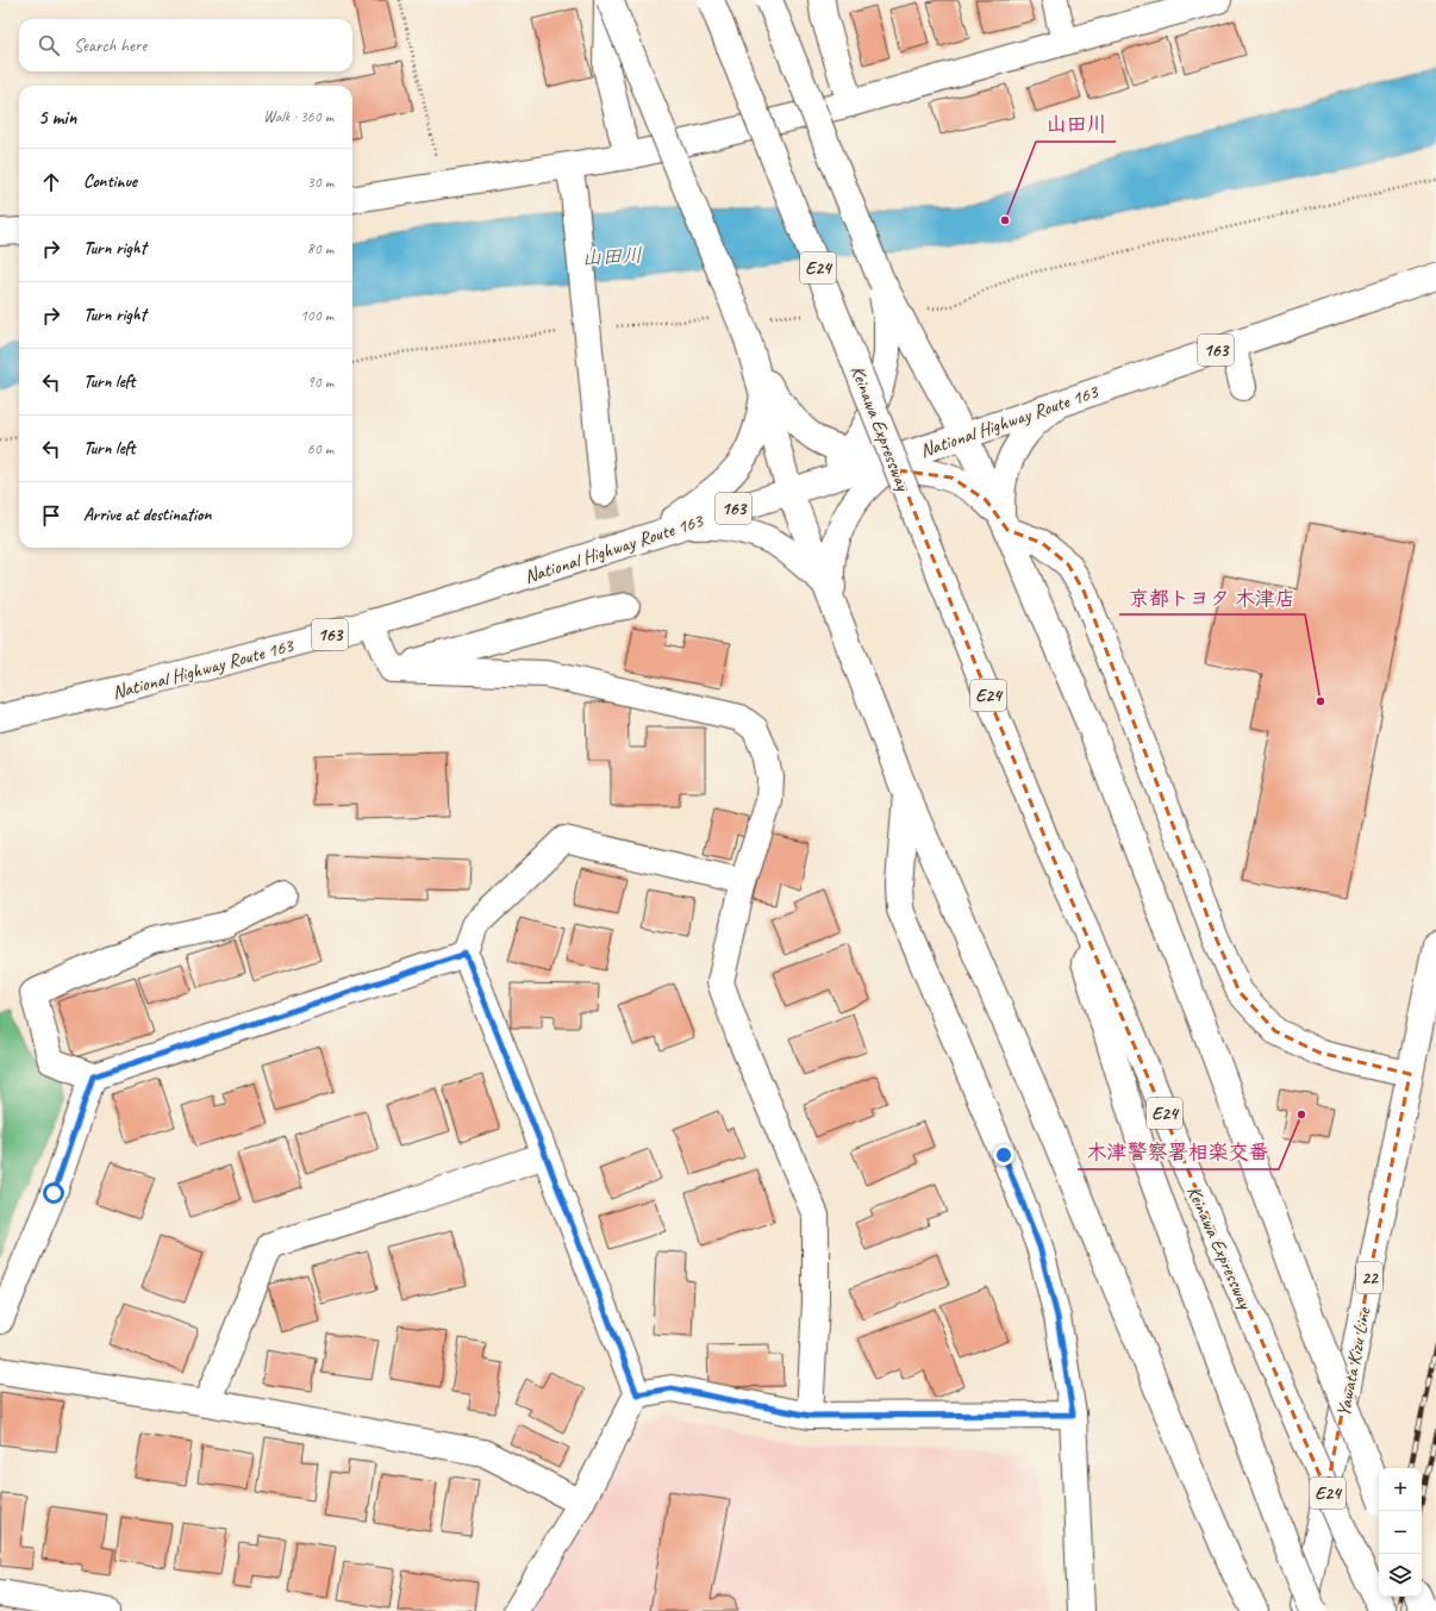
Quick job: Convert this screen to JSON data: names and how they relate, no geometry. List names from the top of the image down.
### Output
{
  "streets": {
    "main road": [
      "E24",
      "163",
      "National Highway Route 163",
      "Keinawa Expressway",
      "22",
      "Yawata Kizu Line"
    ]
  },
  "water": ["山田川"],
  "places": ["山田川", "京都トヨタ 木津店", "木津警察署相楽交番"],
  "page": {
    "search": "Search here",
    "heading": ["5 min", "Walk · 360 m"],
    "list": [
      ["Continue", "30 m"],
      ["Turn right", "80 m"],
      ["Turn right", "100 m"],
      ["Turn left", "90 m"],
      ["Turn left", "60 m"],
      "Arrive at destination"
    ],
    "map_buttons": ["+", "−"]
  }
}
